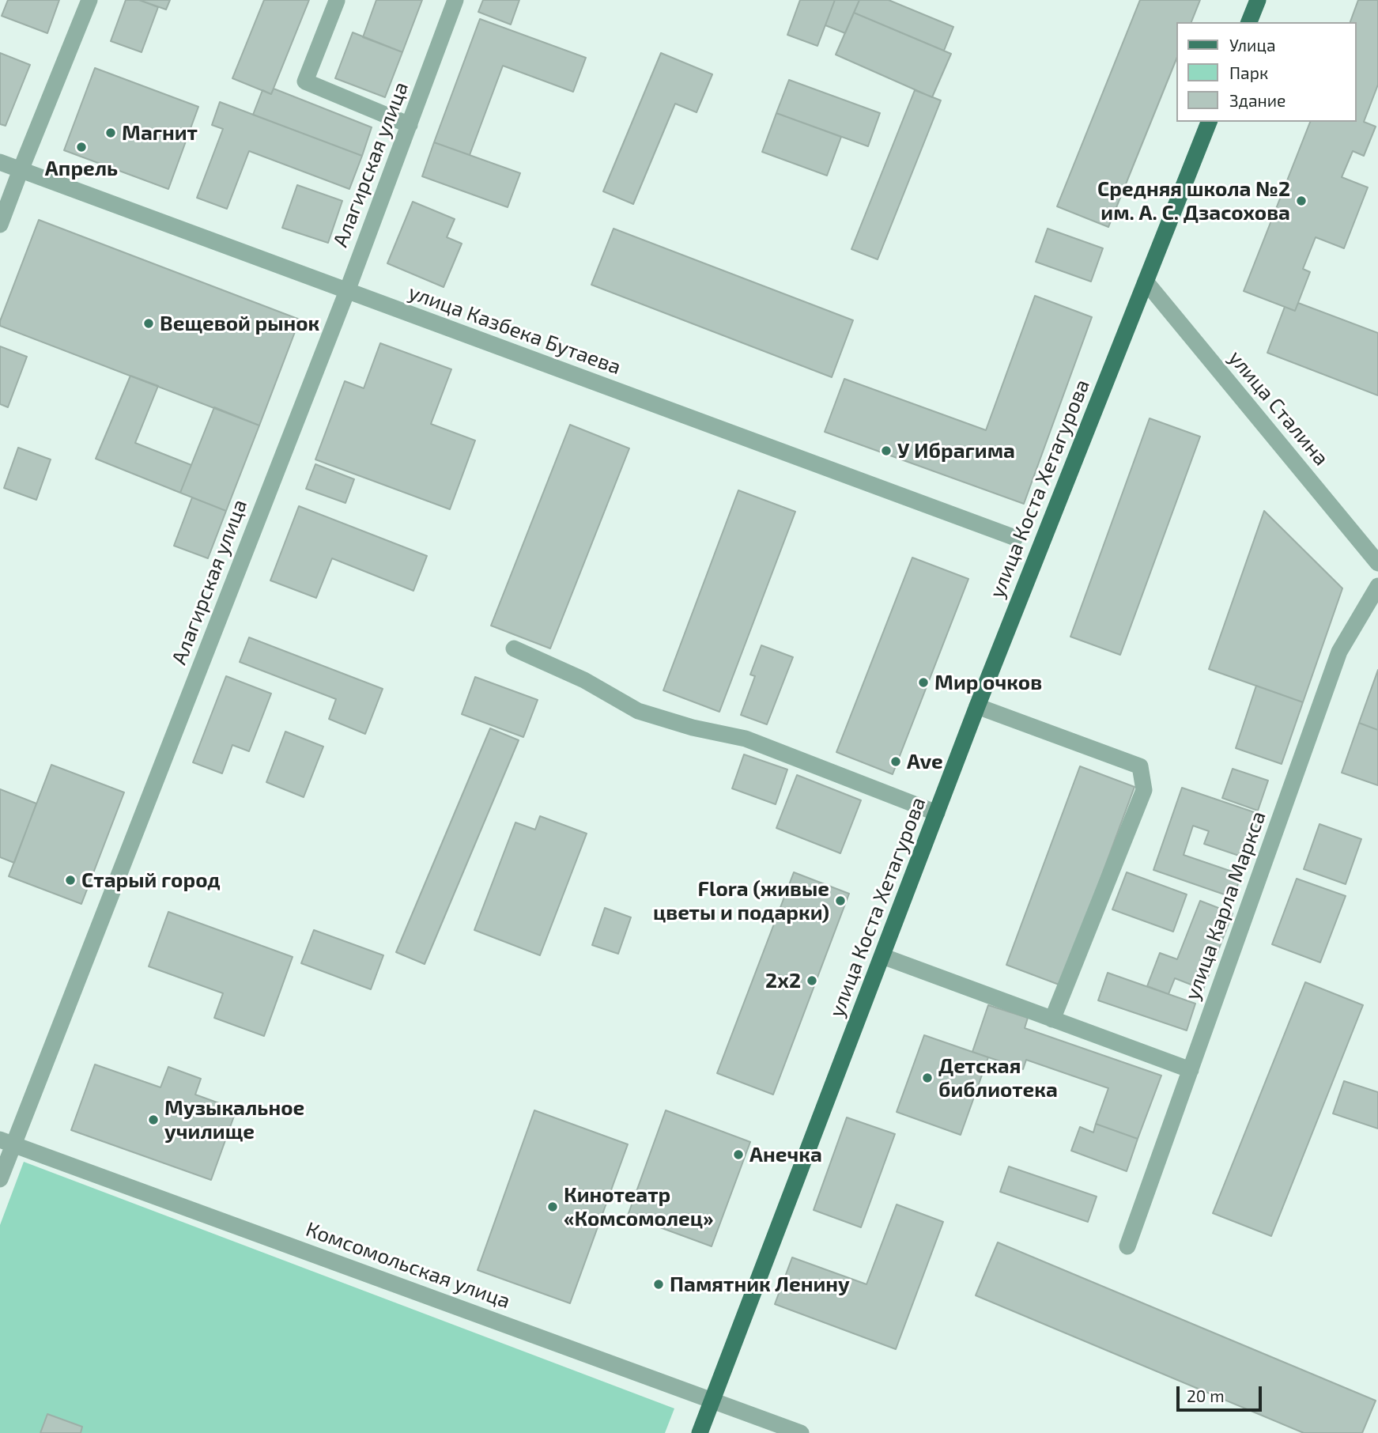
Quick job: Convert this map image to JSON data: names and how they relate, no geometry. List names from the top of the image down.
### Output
{
  "streets": {
    "main road": ["улица Коста Хетагурова"],
    "street": [
      "Алагирская улица",
      "улица Казбека Бутаева",
      "улица Сталина",
      "улица Карла Маркса",
      "Комсомольская улица"
    ]
  },
  "crossings": [
    ["Алагирская улица", "улица Казбека Бутаева"],
    ["Алагирская улица", "Комсомольская улица"],
    ["улица Сталина", "улица Коста Хетагурова"],
    ["улица Коста Хетагурова", "Комсомольская улица"]
  ],
  "places": [
    "Магнит",
    "Апрель",
    "Средняя школа №2 им. А. С. Дзасохова",
    "Вещевой рынок",
    "У Ибрагима",
    "Мир очков",
    "Ave",
    "Старый город",
    "Flora (живые цветы и подарки)",
    "2x2",
    "Детская библиотека",
    "Музыкальное училище",
    "Анечка",
    "Кинотеатр «Комсомолец»",
    "Памятник Ленину"
  ],
  "legend": ["Улица", "Парк", "Здание"],
  "scale_bar": "20 m"
}
